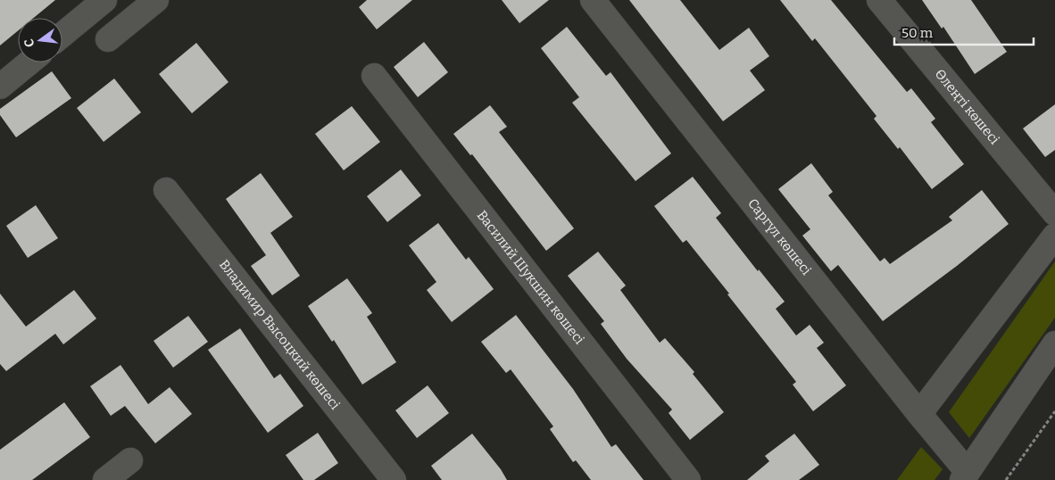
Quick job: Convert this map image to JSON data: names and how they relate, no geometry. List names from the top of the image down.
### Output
{
  "streets": {
    "street": [
      "Өлеңті көшесі",
      "Саргүл көшесі",
      "Василий Шукшин көшесі",
      "Владимир Высоцкий көшесі"
    ]
  },
  "scale_bar": "50 m",
  "north": "left"
}
